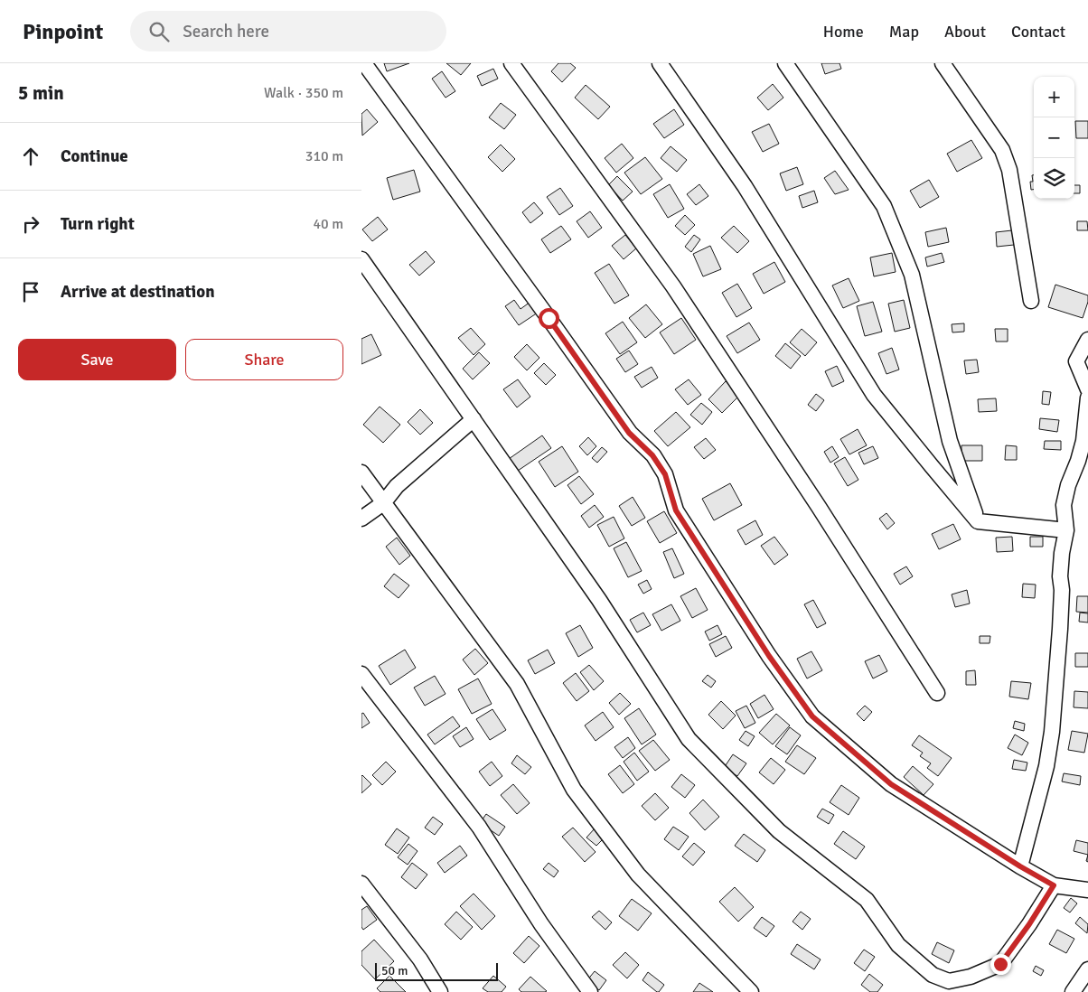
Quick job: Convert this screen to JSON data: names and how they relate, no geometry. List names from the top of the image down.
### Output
{
  "scale_bar": "50 m",
  "page": {
    "header": "Pinpoint",
    "search": "Search here",
    "nav": [
      "Home",
      "Map",
      "About",
      "Contact"
    ],
    "heading": ["5 min", "Walk · 350 m"],
    "map_buttons": ["+", "−"],
    "list": [
      ["Continue", "310 m"],
      ["Turn right", "40 m"],
      "Arrive at destination"
    ],
    "buttons": ["Save", "Share"],
    "scale": "50 m"
  }
}
